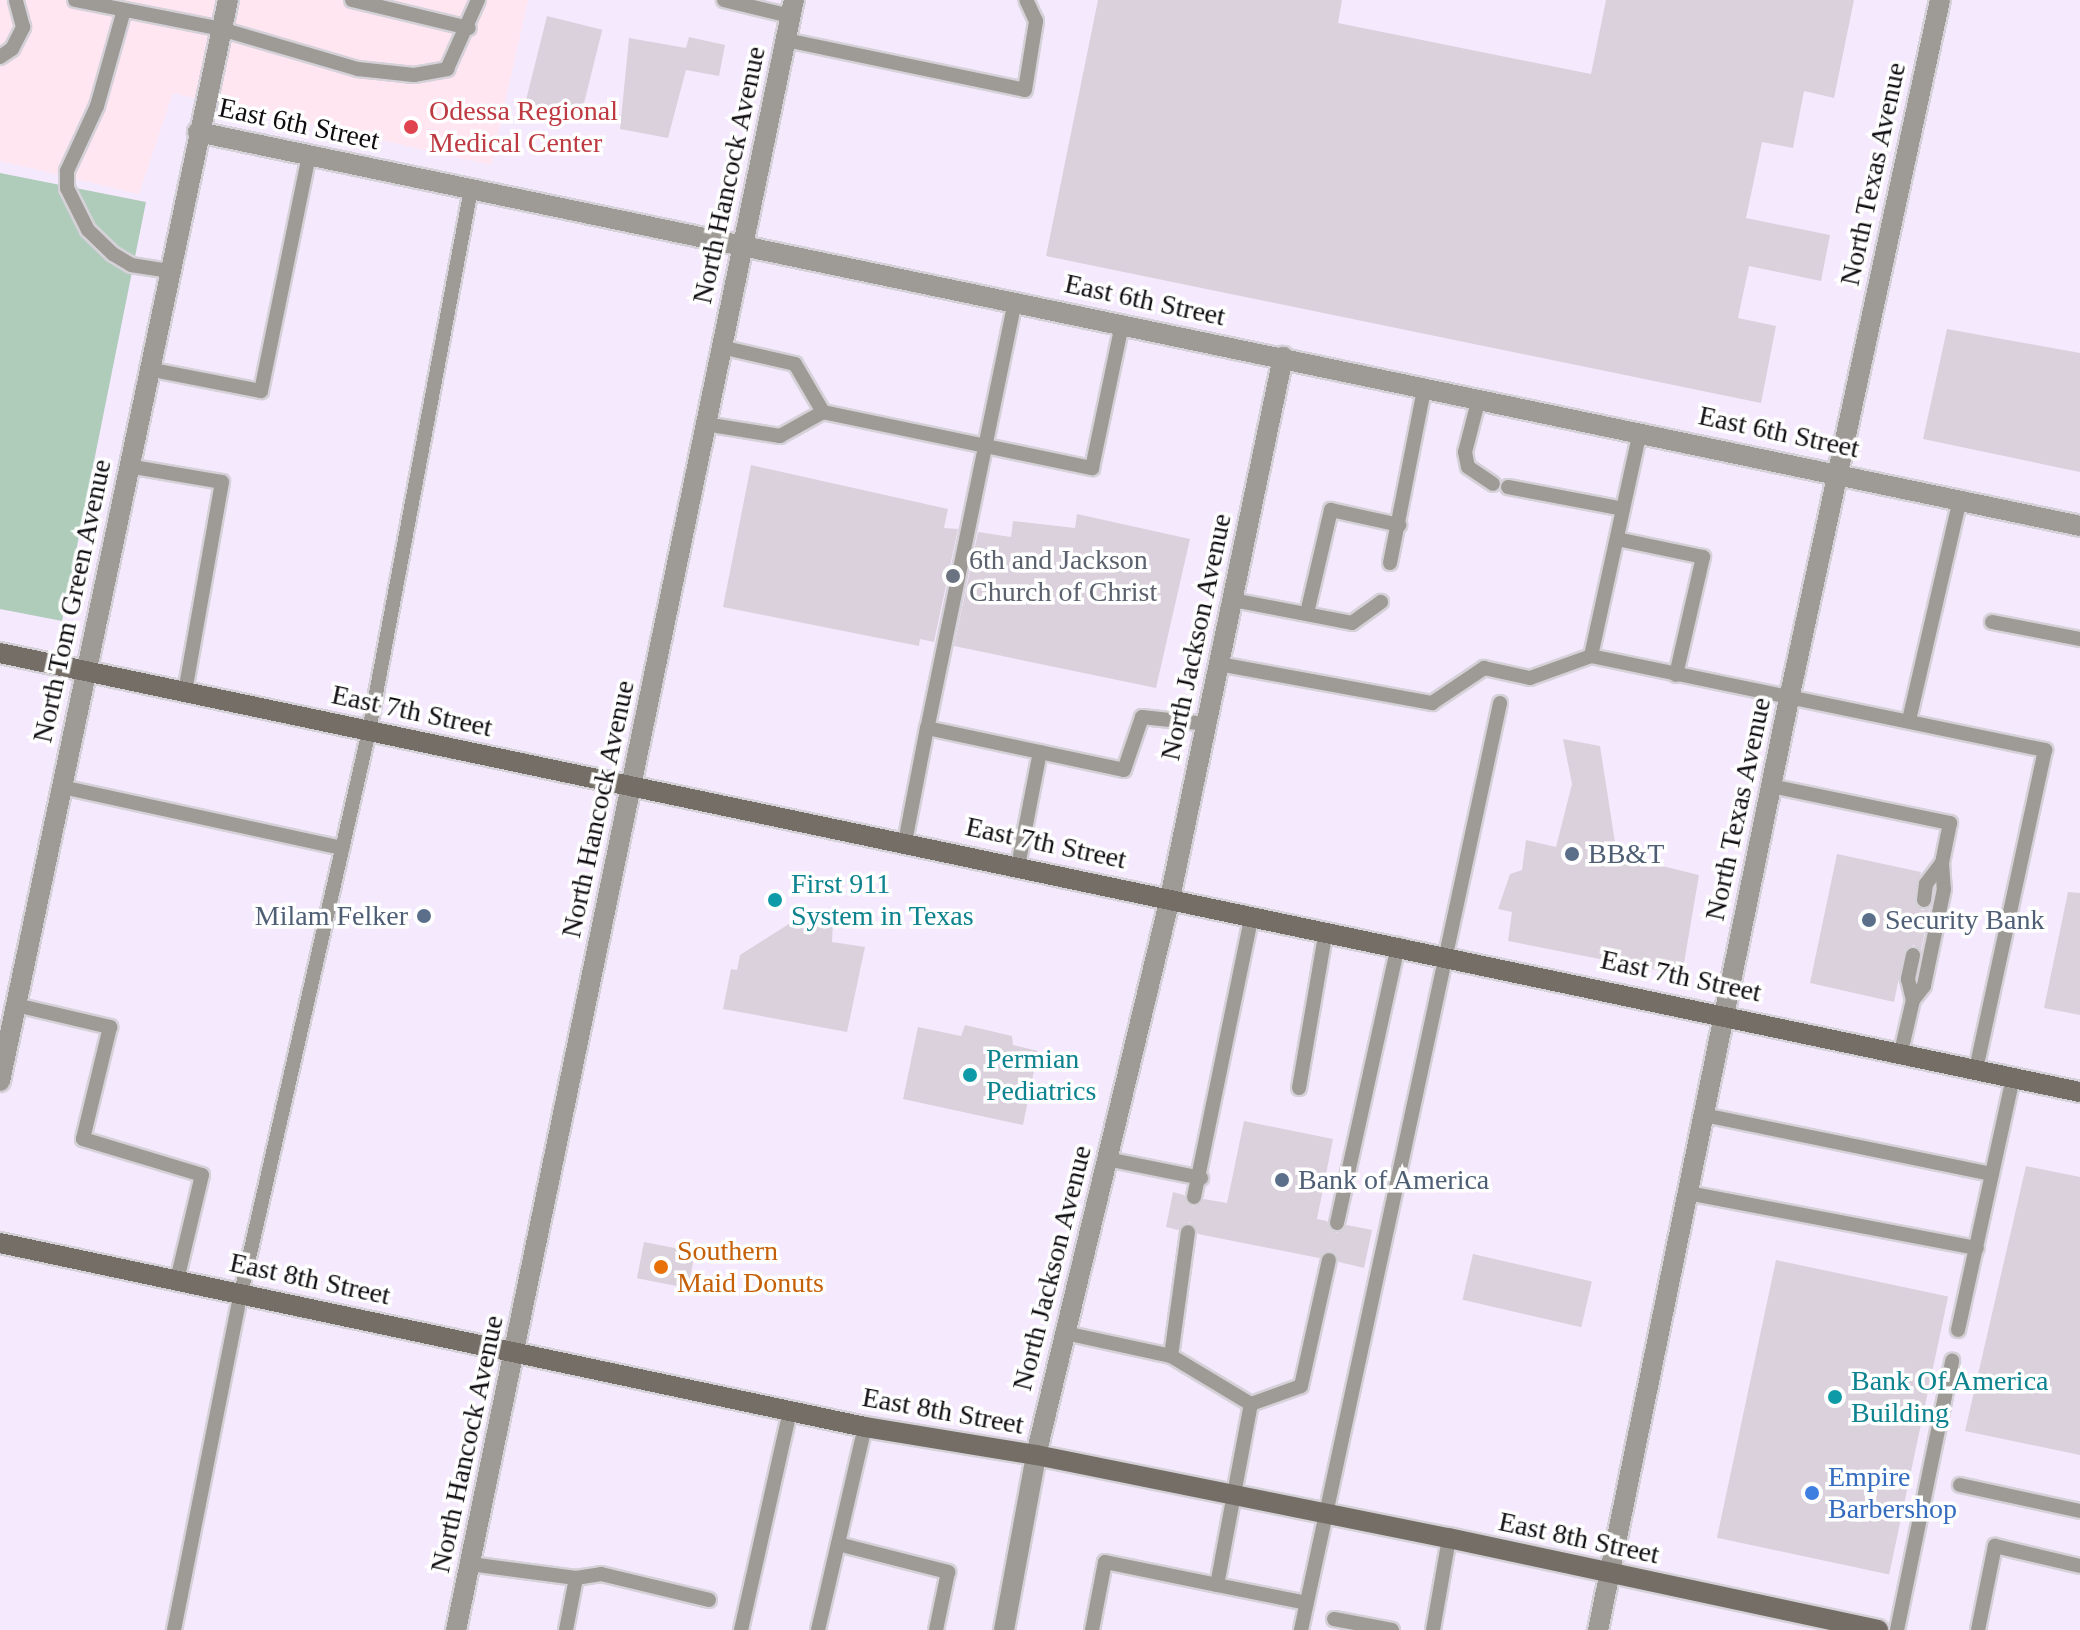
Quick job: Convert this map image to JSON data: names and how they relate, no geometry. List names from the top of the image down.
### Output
{
  "streets": {
    "street": [
      "East 6th Street",
      "North Texas Avenue",
      "North Hancock Avenue",
      "North Tom Green Avenue",
      "North Jackson Avenue",
      "East 7th Street",
      "East 8th Street"
    ]
  },
  "crossings": [
    ["East 6th Street", "North Texas Avenue"],
    ["East 6th Street", "North Hancock Avenue"],
    ["East 6th Street", "North Tom Green Avenue"],
    ["East 6th Street", "North Jackson Avenue"],
    ["North Texas Avenue", "East 7th Street"],
    ["North Texas Avenue", "East 8th Street"],
    ["North Hancock Avenue", "East 7th Street"],
    ["North Hancock Avenue", "East 8th Street"],
    ["North Tom Green Avenue", "East 7th Street"],
    ["North Jackson Avenue", "East 7th Street"],
    ["North Jackson Avenue", "East 8th Street"]
  ],
  "places": [
    "Odessa Regional Medical Center",
    "6th and Jackson Church of Christ",
    "BB&T",
    "First 911 System in Texas",
    "Milam Felker",
    "Security Bank",
    "Permian Pediatrics",
    "Bank of America",
    "Southern Maid Donuts",
    "Bank Of America Building",
    "Empire Barbershop"
  ]
}
